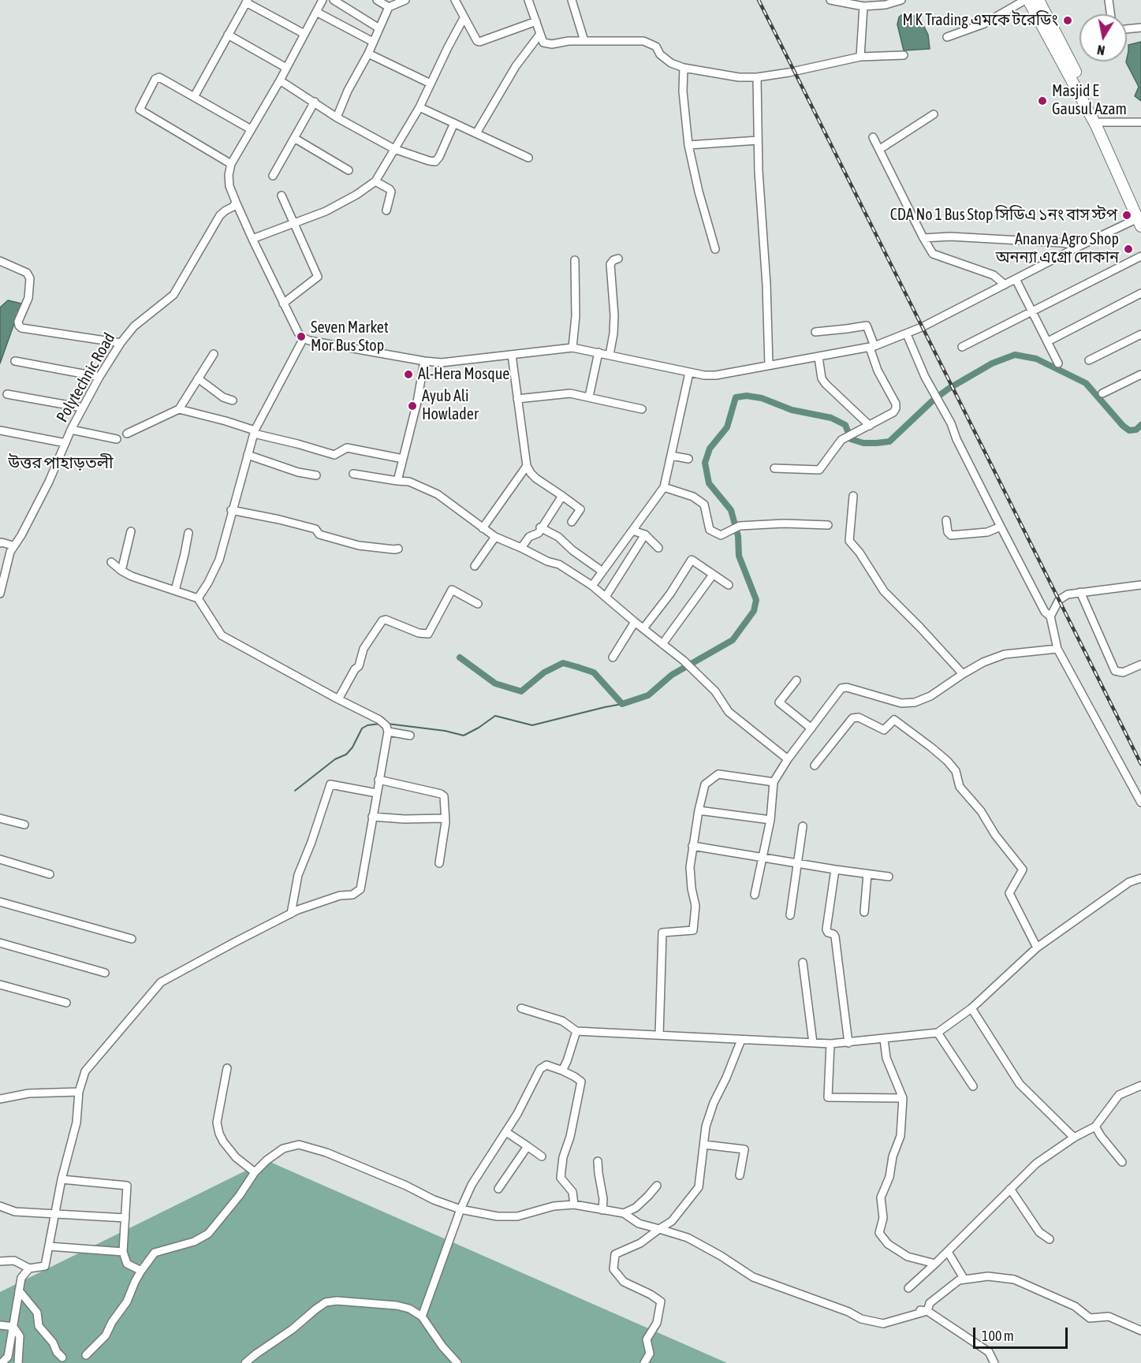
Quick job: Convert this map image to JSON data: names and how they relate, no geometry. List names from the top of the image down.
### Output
{
  "streets": {
    "street": ["Polytechnic Road"]
  },
  "districts": ["উত্তর পাহাড়তলী"],
  "places": [
    "M K Trading এমকে টরেডিং",
    "Masjid E Gausul Azam",
    "CDA No 1 Bus Stop সিডিএ ১নং বাস স্টপ",
    "Ananya Agro Shop অনন্যা এগ্রো দোকান",
    "Seven Market Mor Bus Stop",
    "Al-Hera Mosque",
    "Ayub Ali Howlader"
  ],
  "scale_bar": "100 m",
  "north": "bottom"
}
